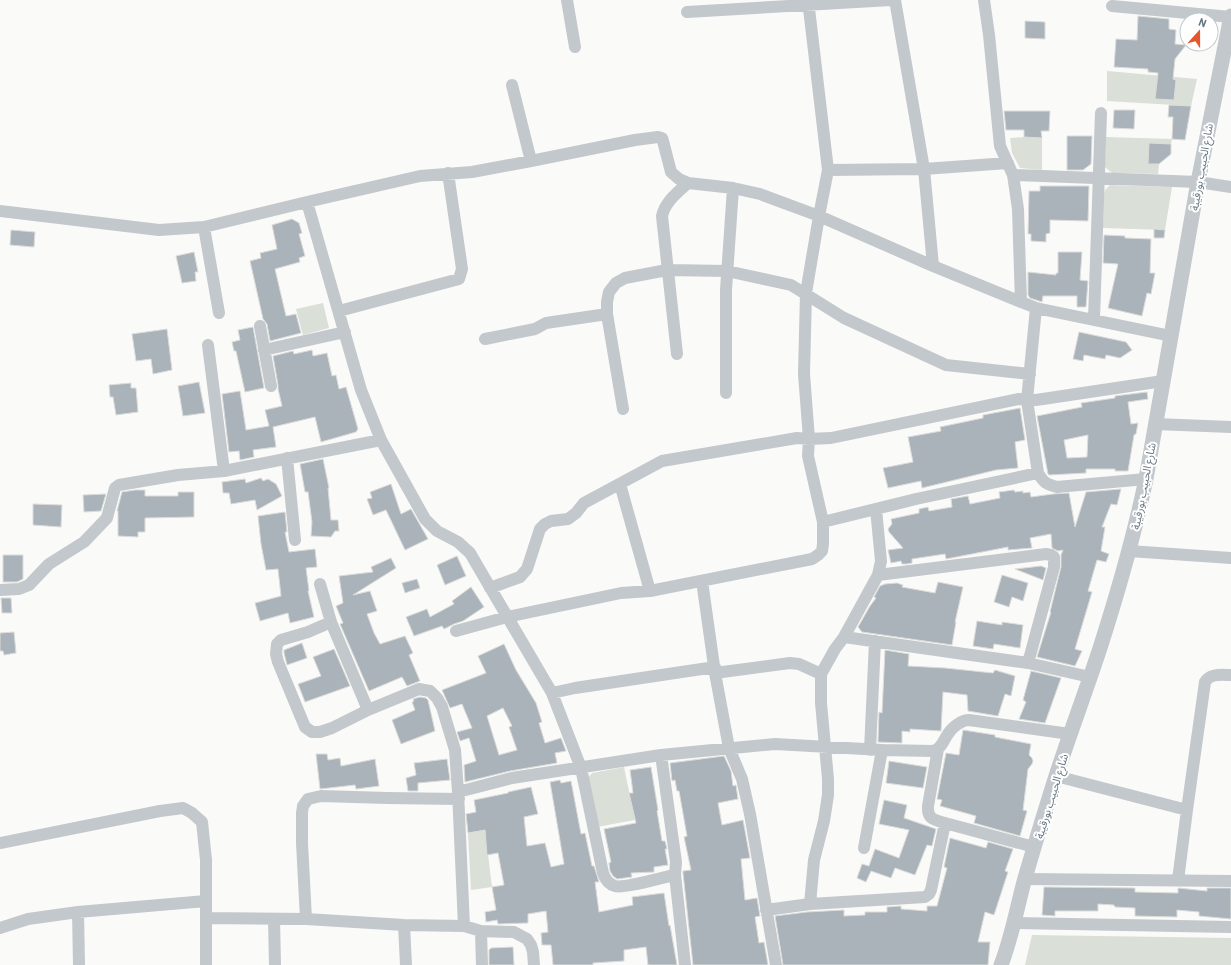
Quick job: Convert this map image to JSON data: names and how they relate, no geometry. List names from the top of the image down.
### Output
{
  "streets": {
    "street": ["شارع الحبيب بورقيبة"]
  },
  "north": "top"
}
